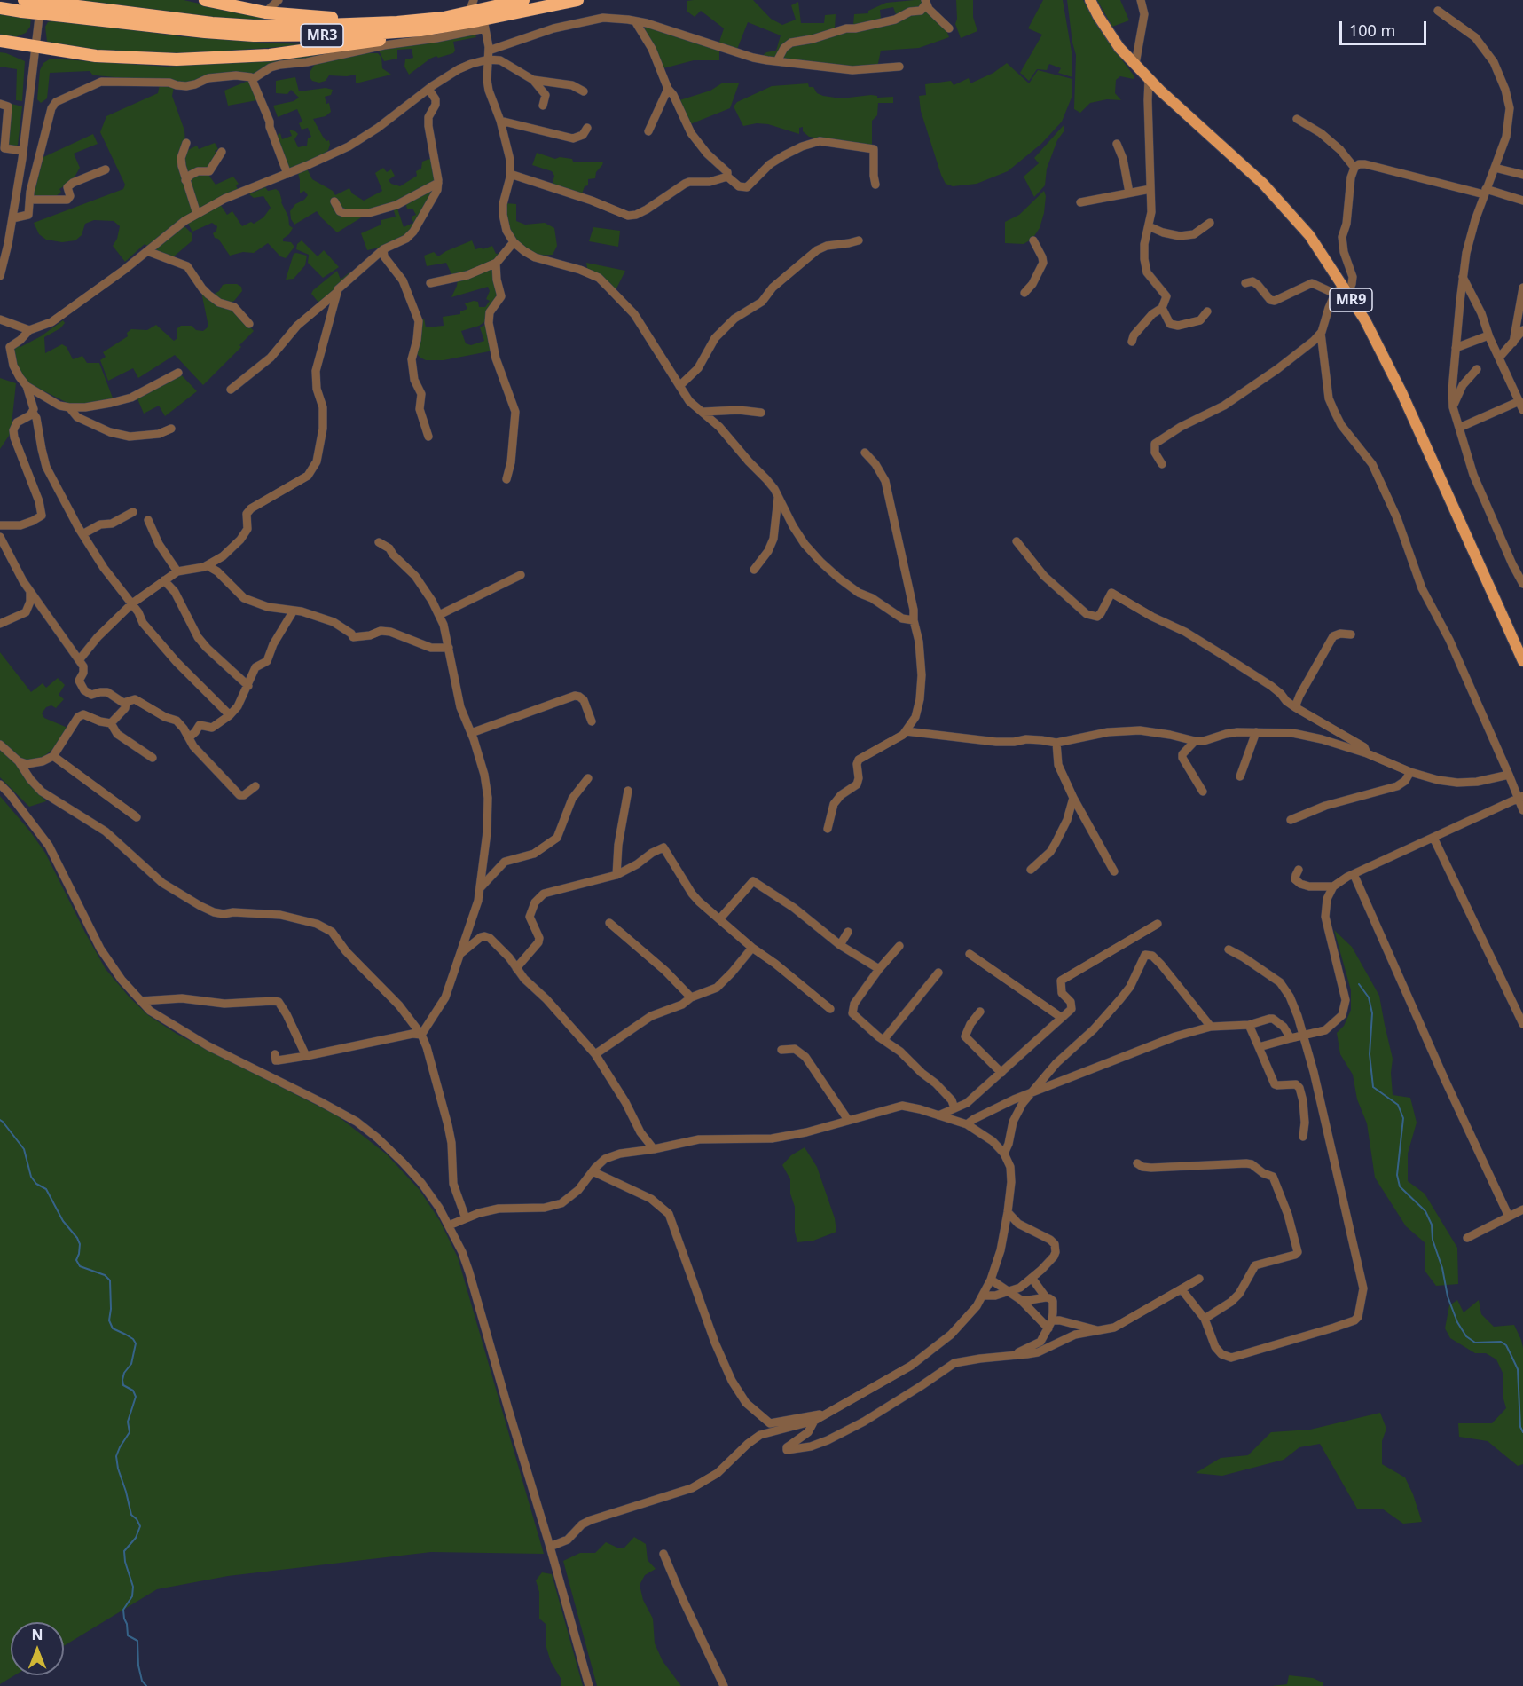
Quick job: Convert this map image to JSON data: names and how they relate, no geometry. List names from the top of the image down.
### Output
{
  "streets": {
    "highway": ["MR3"],
    "main road": ["MR9"]
  },
  "scale_bar": "100 m",
  "north": "top"
}
